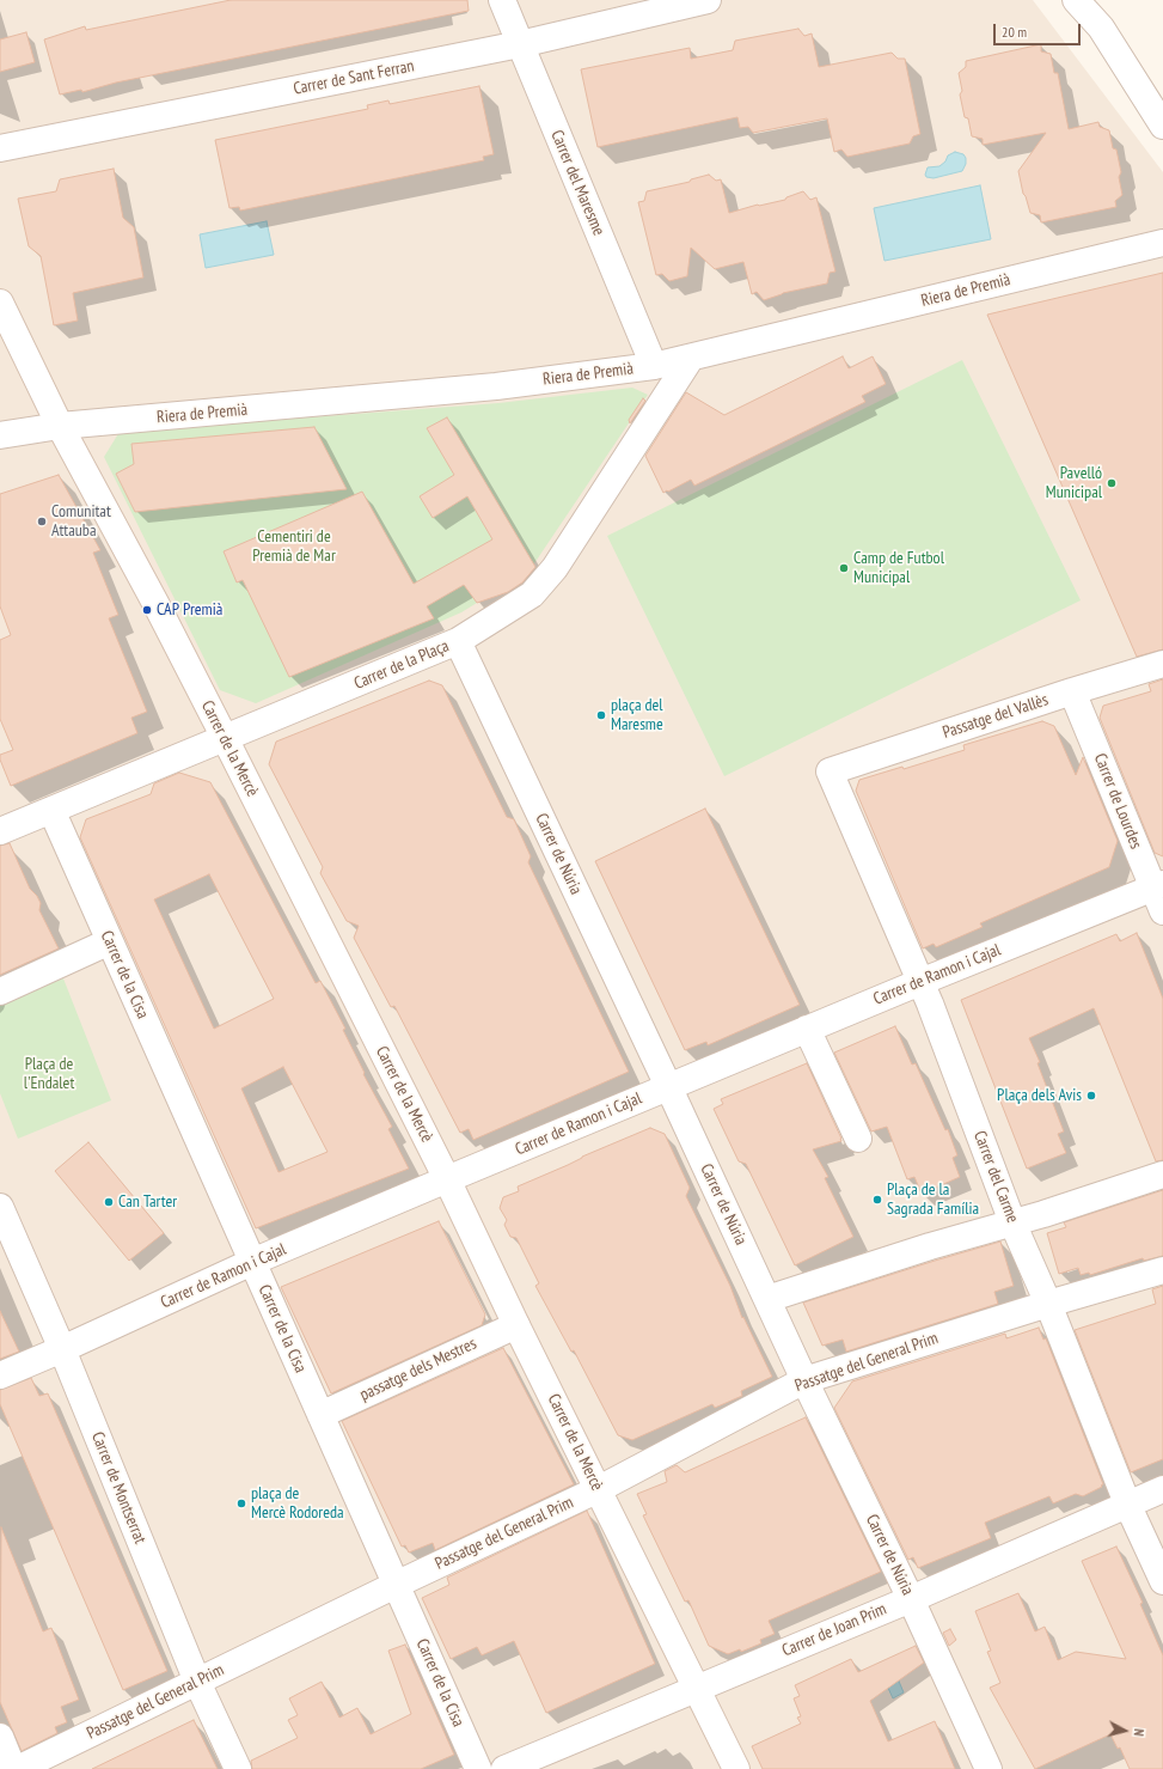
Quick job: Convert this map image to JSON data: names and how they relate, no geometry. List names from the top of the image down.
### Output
{
  "streets": {
    "street": [
      "Carrer de Sant Ferran",
      "Carrer del Maresme",
      "Riera de Premià",
      "Carrer de la Plaça",
      "Passatge del Vallès",
      "Carrer de la Mercè",
      "Carrer de Lourdes",
      "Carrer de Núria",
      "Carrer de la Cisa",
      "Carrer de Ramon i Cajal",
      "Carrer del Carme",
      "Passatge del General Prim",
      "passatge dels Mestres",
      "Carrer de Montserrat",
      "Carrer de Joan Prim"
    ]
  },
  "crossings": [
    ["Carrer de Sant Ferran", "Carrer del Maresme"],
    ["Carrer del Maresme", "Riera de Premià"],
    ["Riera de Premià", "Carrer de la Plaça"],
    ["Riera de Premià", "Carrer de la Mercè"],
    ["Carrer de la Plaça", "Carrer de la Mercè"],
    ["Carrer de la Plaça", "Carrer de Núria"],
    ["Carrer de la Plaça", "Carrer de la Cisa"],
    ["Passatge del Vallès", "Carrer de Lourdes"],
    ["Passatge del Vallès", "Carrer del Carme"],
    ["Carrer de la Mercè", "Carrer de Ramon i Cajal"],
    ["Carrer de la Mercè", "Passatge del General Prim"],
    ["Carrer de la Mercè", "passatge dels Mestres"],
    ["Carrer de la Mercè", "Carrer de Joan Prim"],
    ["Carrer de Lourdes", "Carrer de Ramon i Cajal"],
    ["Carrer de Núria", "Carrer de Ramon i Cajal"],
    ["Carrer de Núria", "Passatge del General Prim"],
    ["Carrer de Núria", "Carrer de Joan Prim"],
    ["Carrer de la Cisa", "Carrer de Ramon i Cajal"],
    ["Carrer de la Cisa", "Passatge del General Prim"],
    ["Carrer de la Cisa", "passatge dels Mestres"],
    ["Carrer de Ramon i Cajal", "Carrer del Carme"],
    ["Carrer de Ramon i Cajal", "Carrer de Montserrat"],
    ["Carrer del Carme", "Passatge del General Prim"],
    ["Carrer del Carme", "Carrer de Joan Prim"],
    ["Passatge del General Prim", "Carrer de Montserrat"]
  ],
  "parks": ["Cementiri de Premià de Mar", "Plaça de l'Endalet"],
  "places": [
    "Pavelló Municipal",
    "Comunitat Attauba",
    "Camp de Futbol Municipal",
    "CAP Premià",
    "plaça del Maresme",
    "Plaça dels Avis",
    "Plaça de la Sagrada Família",
    "Can Tarter",
    "plaça de Mercè Rodoreda"
  ],
  "scale_bar": "20 m",
  "north": "right"
}
